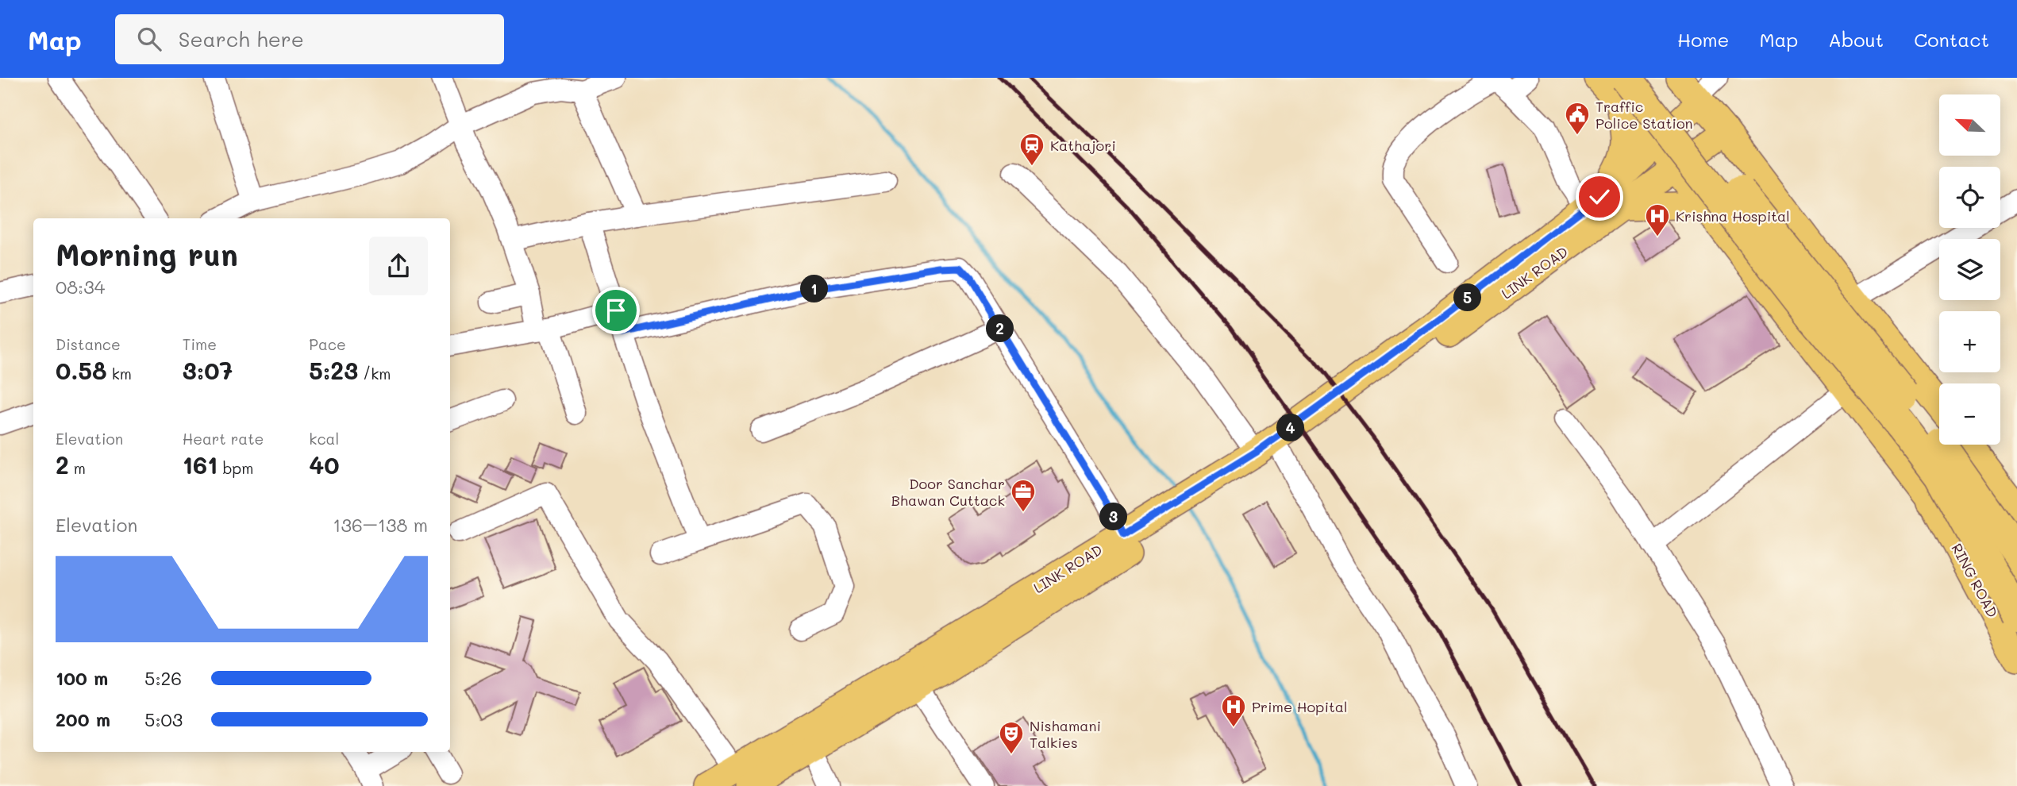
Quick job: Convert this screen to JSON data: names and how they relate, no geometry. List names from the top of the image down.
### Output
{
  "streets": {
    "main road": ["LINK ROAD", "RING ROAD"]
  },
  "crossings": [
    ["LINK ROAD", "RING ROAD"]
  ],
  "places": {
    "public building": ["Traffic Police Station"],
    "station": ["Kathajori"],
    "hospital": ["Krishna Hospital", "Prime Hopital"],
    "office": ["Door Sanchar Bhawan Cuttack"],
    "theatre": ["Nishamani Talkies"]
  },
  "north": "top left",
  "page": {
    "header": "Map",
    "search": "Search here",
    "nav": [
      "Home",
      "Map",
      "About",
      "Contact"
    ],
    "map_buttons": ["+", "−"],
    "heading": ["Morning run", "08:34"],
    "pins": [
      "1",
      "5",
      "2",
      "4",
      "3"
    ],
    "stats": [
      ["Distance", "0.58 km"],
      ["Time", "3:07"],
      ["Pace", "5:23 /km"],
      ["Elevation", "2 m"],
      ["Heart rate", "161 bpm"],
      ["kcal", "40"]
    ],
    "chart": ["Elevation", "136–138 m"],
    "list": [
      {
        "name": "100 m",
        "note": "5:26"
      },
      {
        "name": "200 m",
        "note": "5:03"
      }
    ]
  }
}
